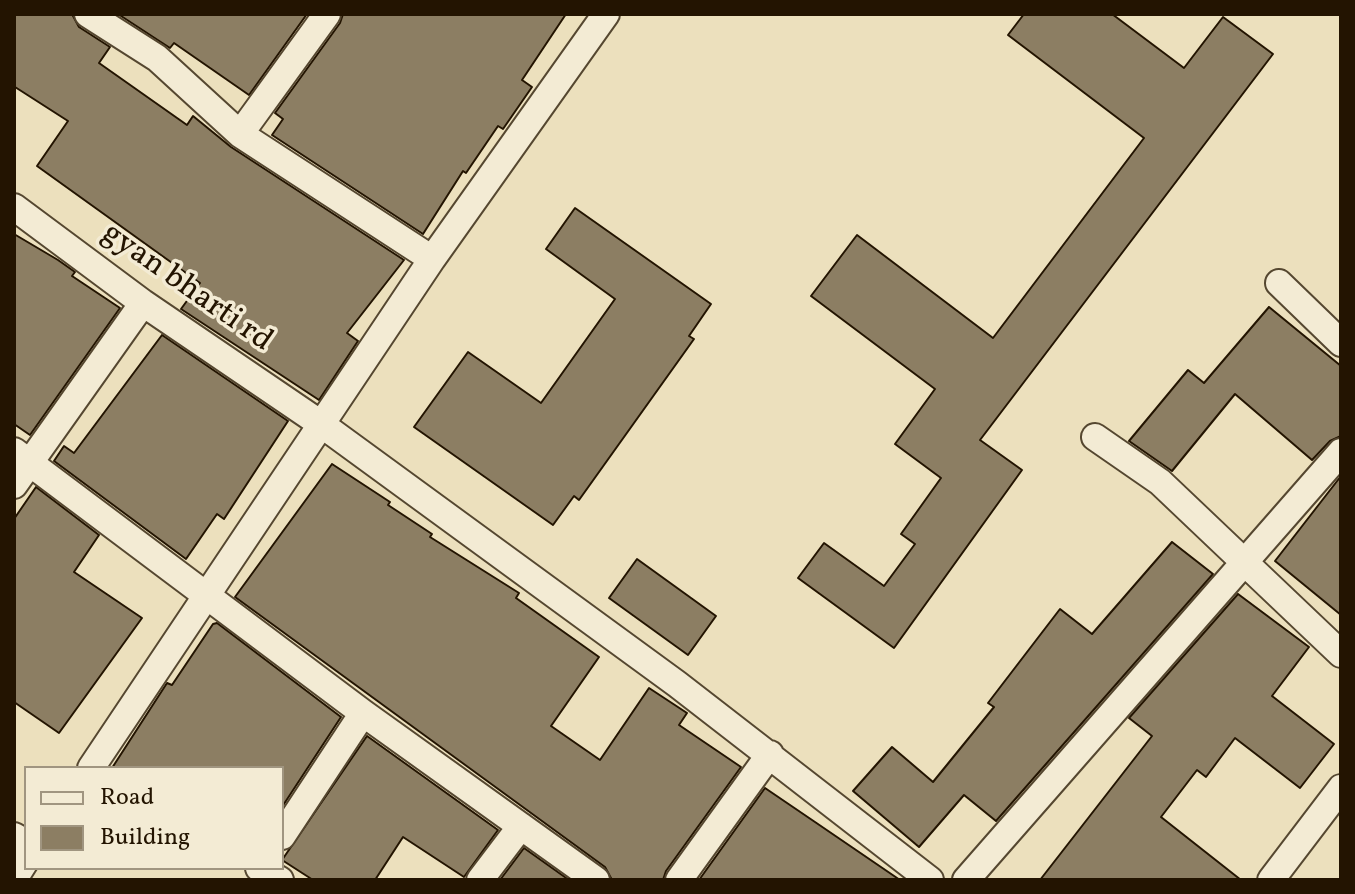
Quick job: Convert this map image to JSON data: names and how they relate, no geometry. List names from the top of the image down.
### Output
{
  "streets": {
    "street": ["gyan bharti rd"]
  },
  "legend": ["Road", "Building"]
}
